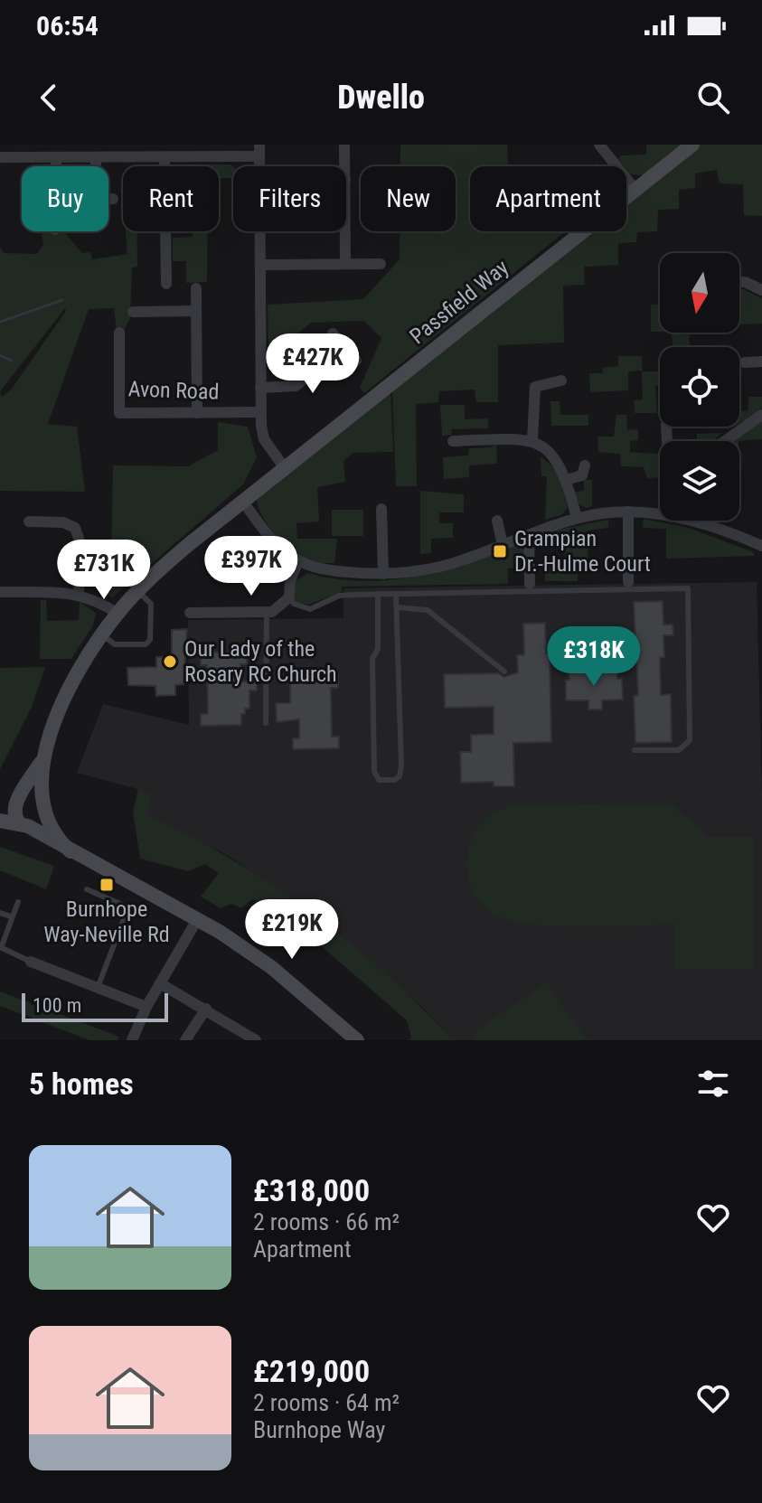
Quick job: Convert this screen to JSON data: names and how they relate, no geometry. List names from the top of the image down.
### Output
{
  "streets": {
    "street": ["Passfield Way", "Avon Road"]
  },
  "places": {
    "transit": ["Grampian Dr.-Hulme Court", "Burnhope Way-Neville Rd"],
    "other": ["Our Lady of the Rosary RC Church"]
  },
  "scale_bar": "100 m",
  "north": "bottom",
  "page": {
    "status": "06:54",
    "header": "Dwello",
    "chip": [
      "Buy",
      "Rent",
      "Filters",
      "New",
      "Apartment"
    ],
    "price": [
      "£427K",
      "£397K",
      "£731K",
      "£318K",
      "£219K"
    ],
    "scale": "100 m",
    "heading": "5 homes",
    "list": [
      {
        "name": "£318,000",
        "note": "2 rooms · 66 m² · Apartment"
      },
      {
        "name": "£219,000",
        "note": "2 rooms · 64 m² · Burnhope Way"
      }
    ]
  }
}
